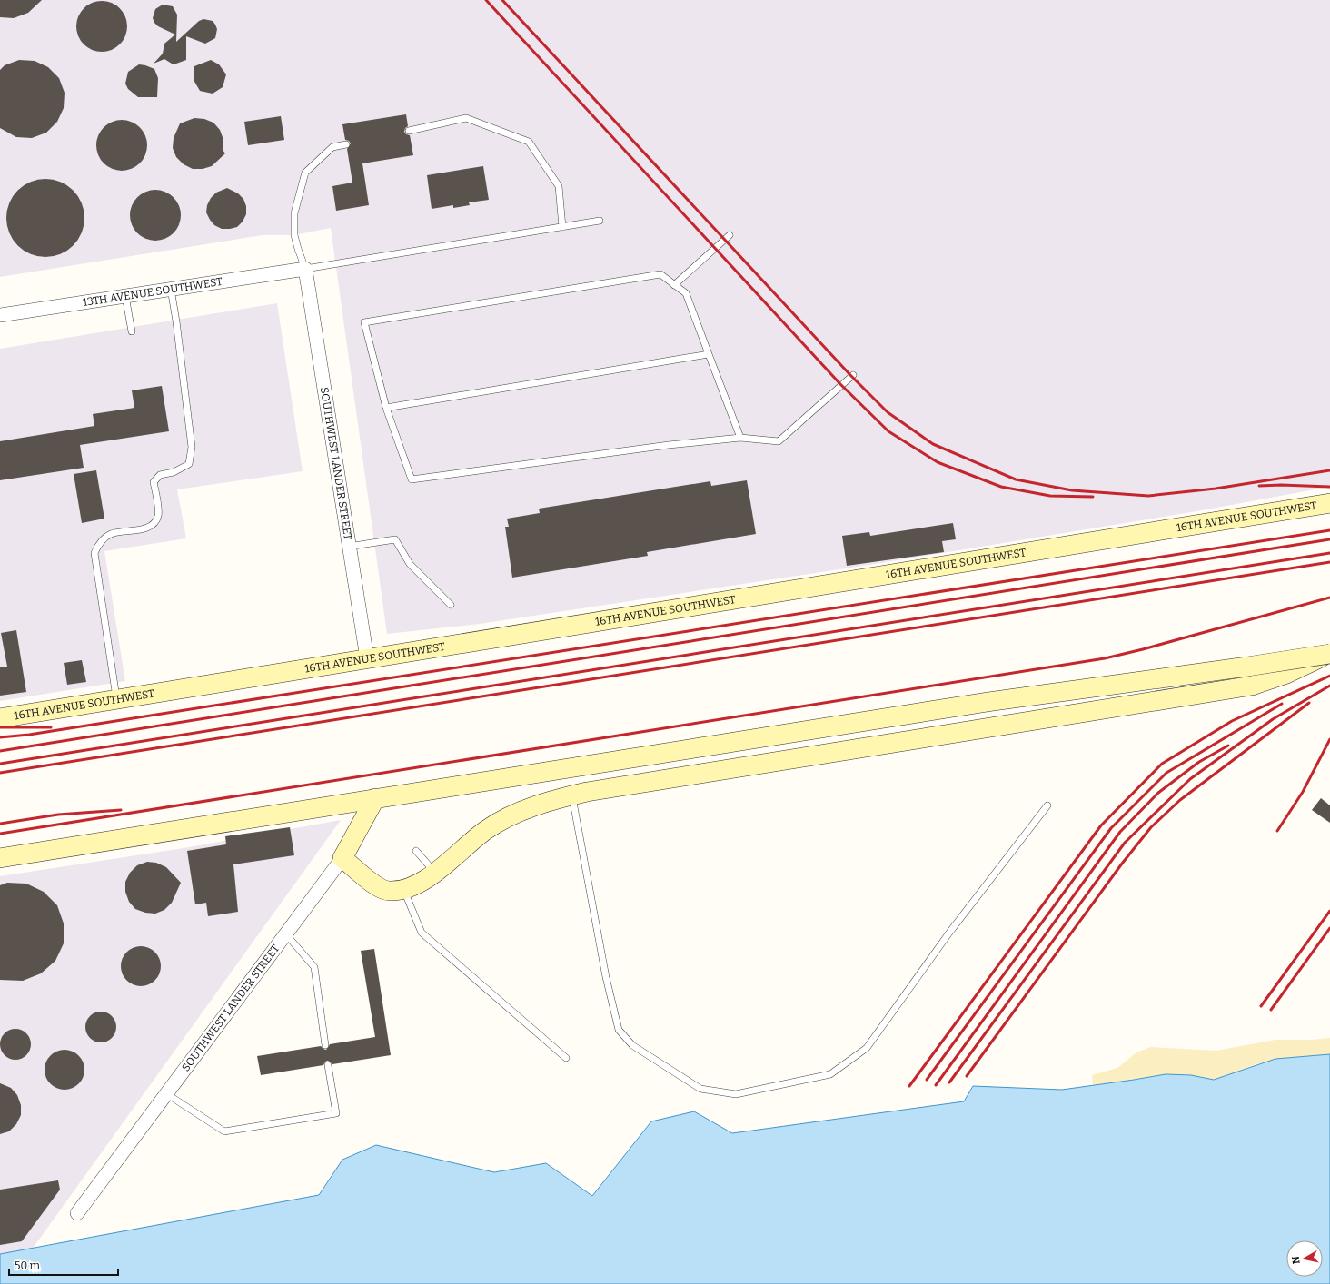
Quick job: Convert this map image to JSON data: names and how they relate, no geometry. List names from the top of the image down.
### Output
{
  "streets": {
    "street": ["13TH AVENUE SOUTHWEST", "SOUTHWEST LANDER STREET", "16TH AVENUE SOUTHWEST"]
  },
  "crossings": [
    ["13TH AVENUE SOUTHWEST", "SOUTHWEST LANDER STREET"],
    ["SOUTHWEST LANDER STREET", "16TH AVENUE SOUTHWEST"]
  ],
  "scale_bar": "50 m",
  "north": "left"
}
